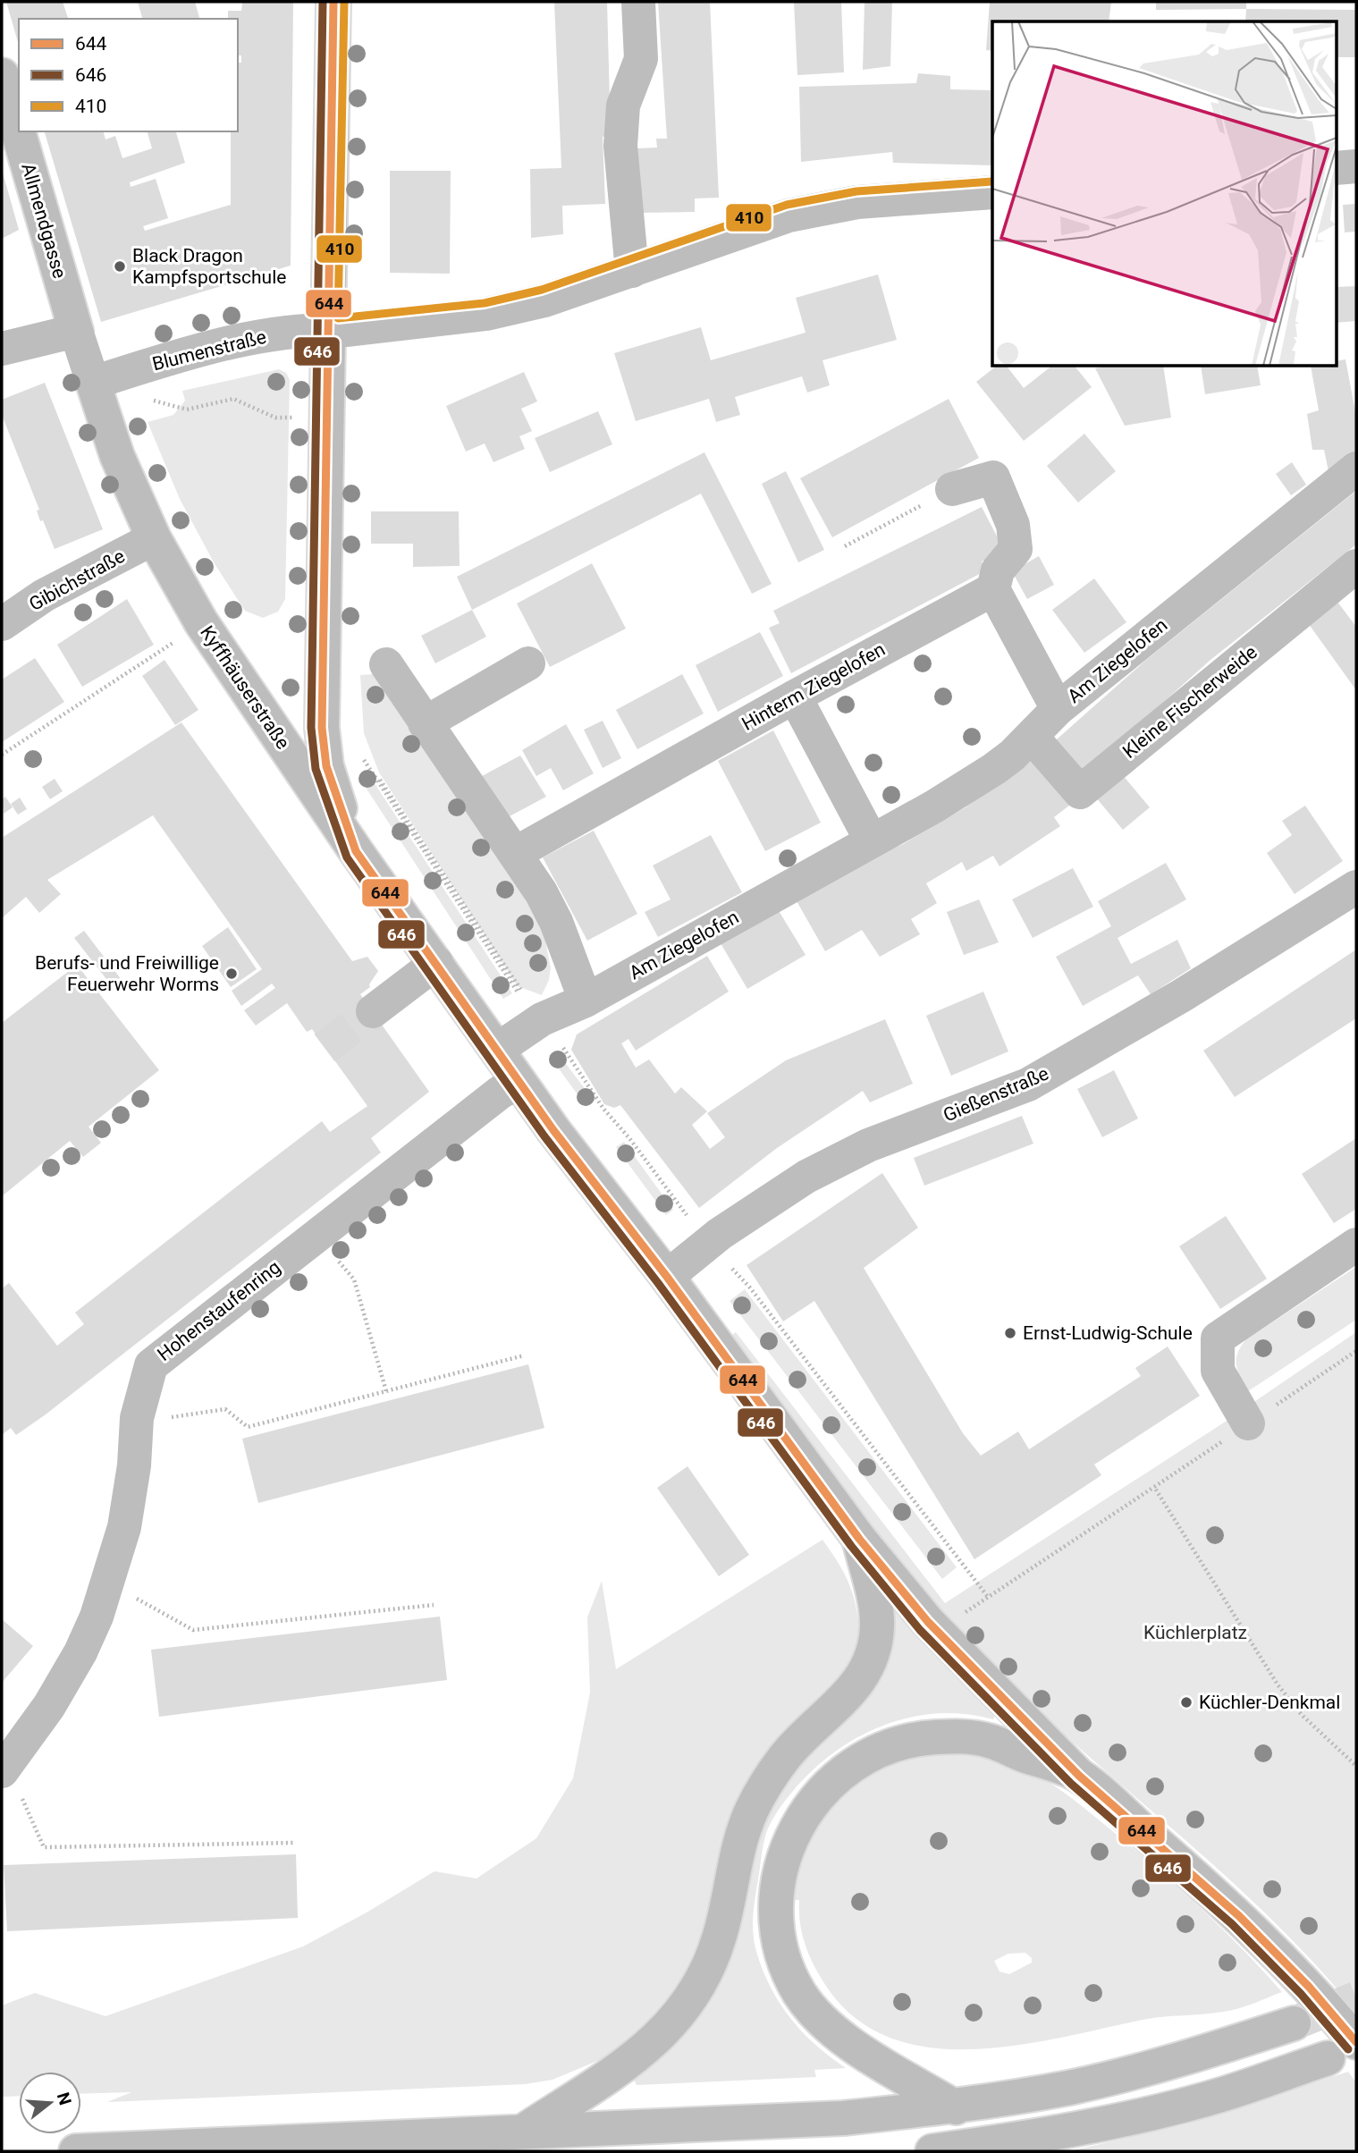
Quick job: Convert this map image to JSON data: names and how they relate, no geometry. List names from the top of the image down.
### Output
{
  "streets": {
    "main road": [
      "Allmendgasse",
      "Blumenstraße",
      "Gibichstraße",
      "Am Ziegelofen",
      "Hinterm Ziegelofen",
      "Kyffhäuserstraße",
      "Kleine Fischerweide",
      "Gießenstraße",
      "Hohenstaufenring"
    ]
  },
  "crossings": [
    ["Allmendgasse", "Kyffhäuserstraße"],
    ["Blumenstraße", "Kyffhäuserstraße"],
    ["Gibichstraße", "Kyffhäuserstraße"],
    ["Am Ziegelofen", "Kyffhäuserstraße"],
    ["Am Ziegelofen", "Kleine Fischerweide"],
    ["Kyffhäuserstraße", "Gießenstraße"],
    ["Kyffhäuserstraße", "Hohenstaufenring"]
  ],
  "parks": ["Küchlerplatz"],
  "places": [
    "Black Dragon Kampfsportschule",
    "Berufs- und Freiwillige Feuerwehr Worms",
    "Ernst-Ludwig-Schule",
    "Küchler-Denkmal"
  ],
  "lines": ["transit line 644", "transit line 646", "transit line 410"],
  "legend": ["644", "646", "410"],
  "north": "right"
}
